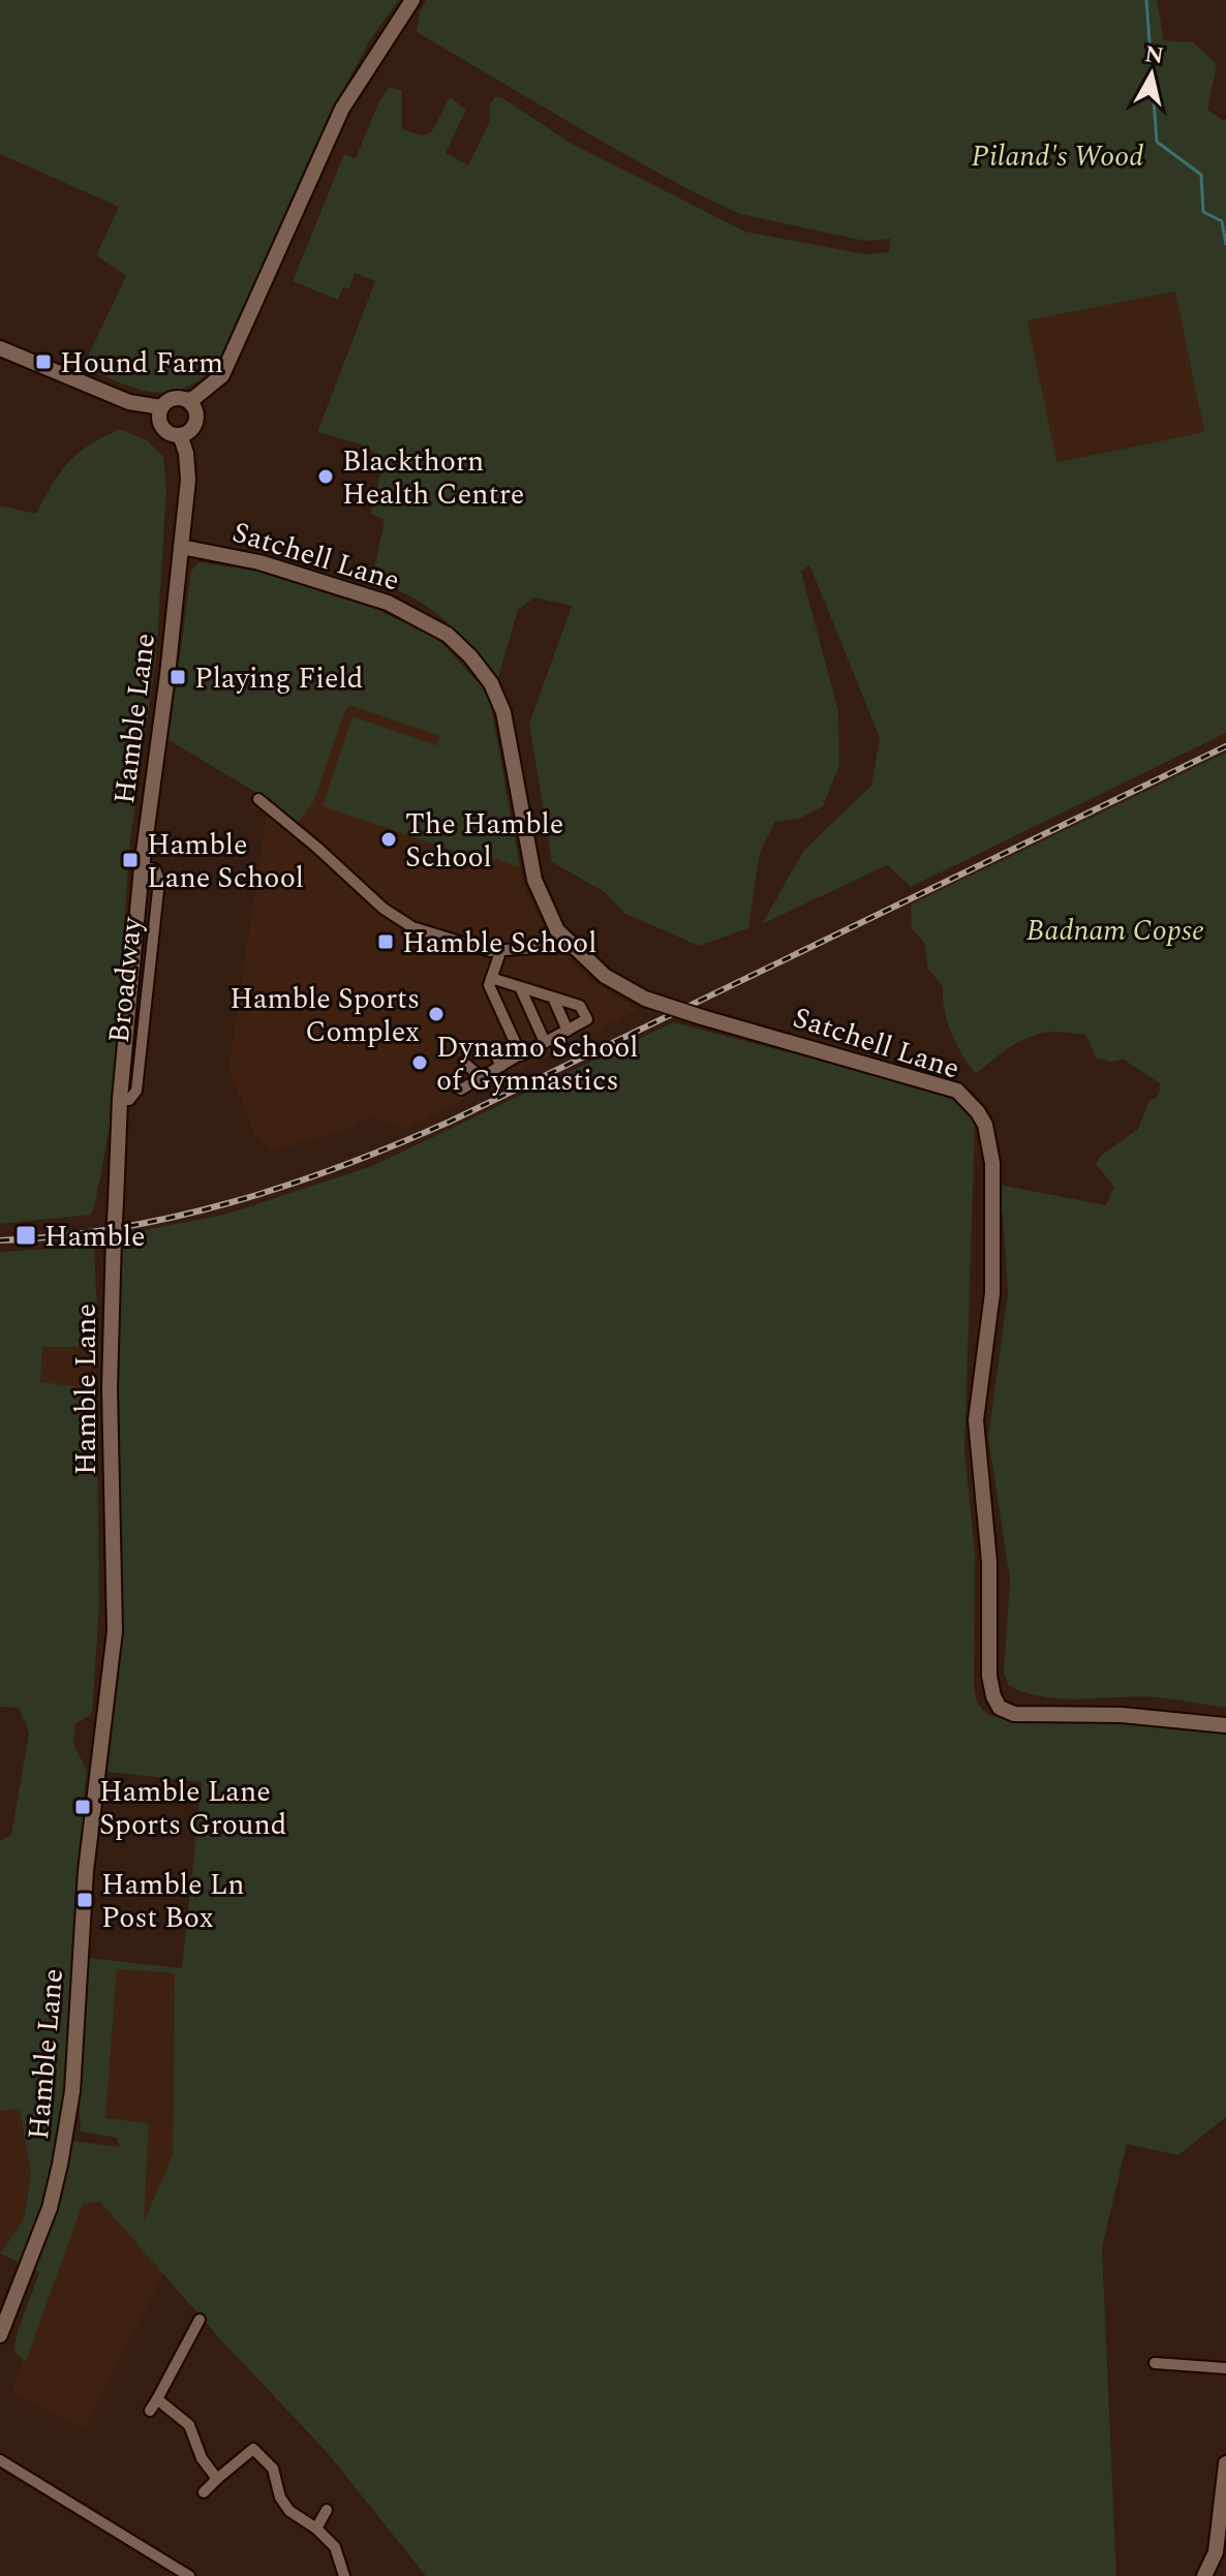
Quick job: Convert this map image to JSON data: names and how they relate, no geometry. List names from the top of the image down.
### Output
{
  "streets": {
    "main road": ["Satchell Lane", "Hamble Lane"]
  },
  "crossings": [
    ["Satchell Lane", "Hamble Lane"]
  ],
  "parks": ["Piland's Wood", "Badnam Copse"],
  "places": {
    "transit": [
      "Hound Farm",
      "Playing Field",
      "Hamble Lane School",
      "Hamble School",
      "Hamble",
      "Hamble Lane Sports Ground",
      "Hamble Ln Post Box"
    ],
    "other": [
      "Blackthorn Health Centre",
      "The Hamble School",
      "Hamble Sports Complex",
      "Dynamo School of Gymnastics"
    ]
  },
  "north": "top"
}
